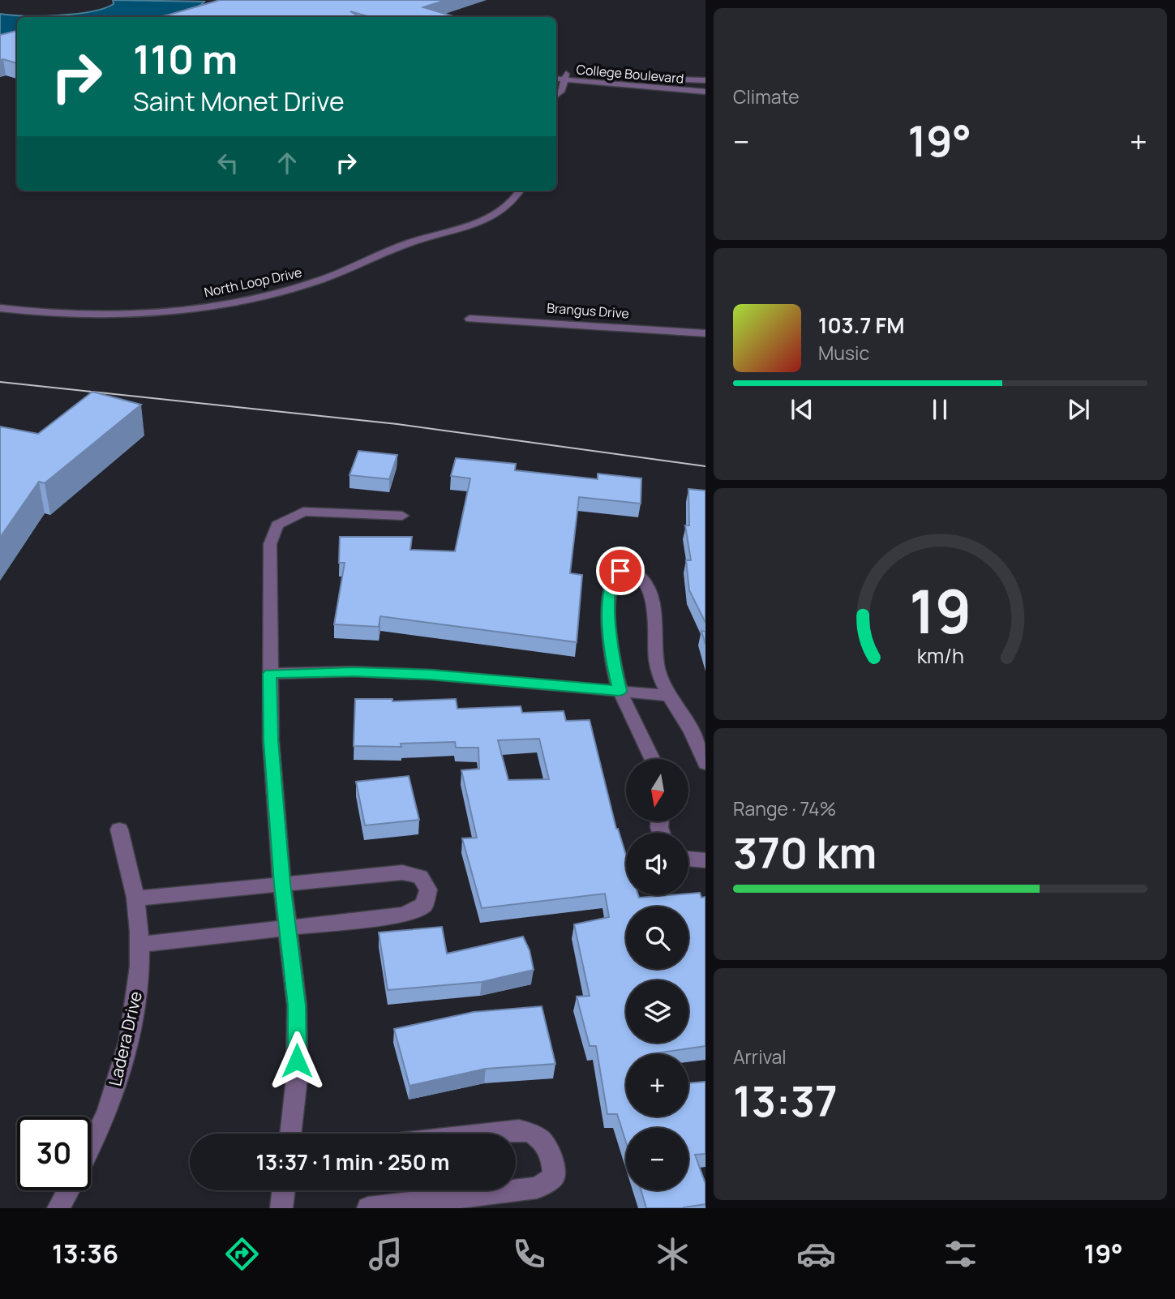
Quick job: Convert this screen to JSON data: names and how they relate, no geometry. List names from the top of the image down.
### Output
{
  "streets": {
    "street": [
      "College Boulevard",
      "North Loop Drive",
      "Brangus Drive",
      "Ladera Drive"
    ]
  },
  "north": "bottom",
  "page": {
    "tile": [
      "Climate",
      ["Range · 74%", "370 km"],
      ["Arrival", "13:37"]
    ],
    "turn": ["110 m", "Saint Monet Drive"],
    "heat": ["−", "19°", "+"],
    "song": ["103.7 FM", "Music"],
    "map_buttons": ["+", "−"],
    "limit": "30",
    "trip": "13:37 · 1 min · 250 m",
    "tabs": ["13:36", "19°"],
    "gauge": ["19", "km/h"]
  }
}
